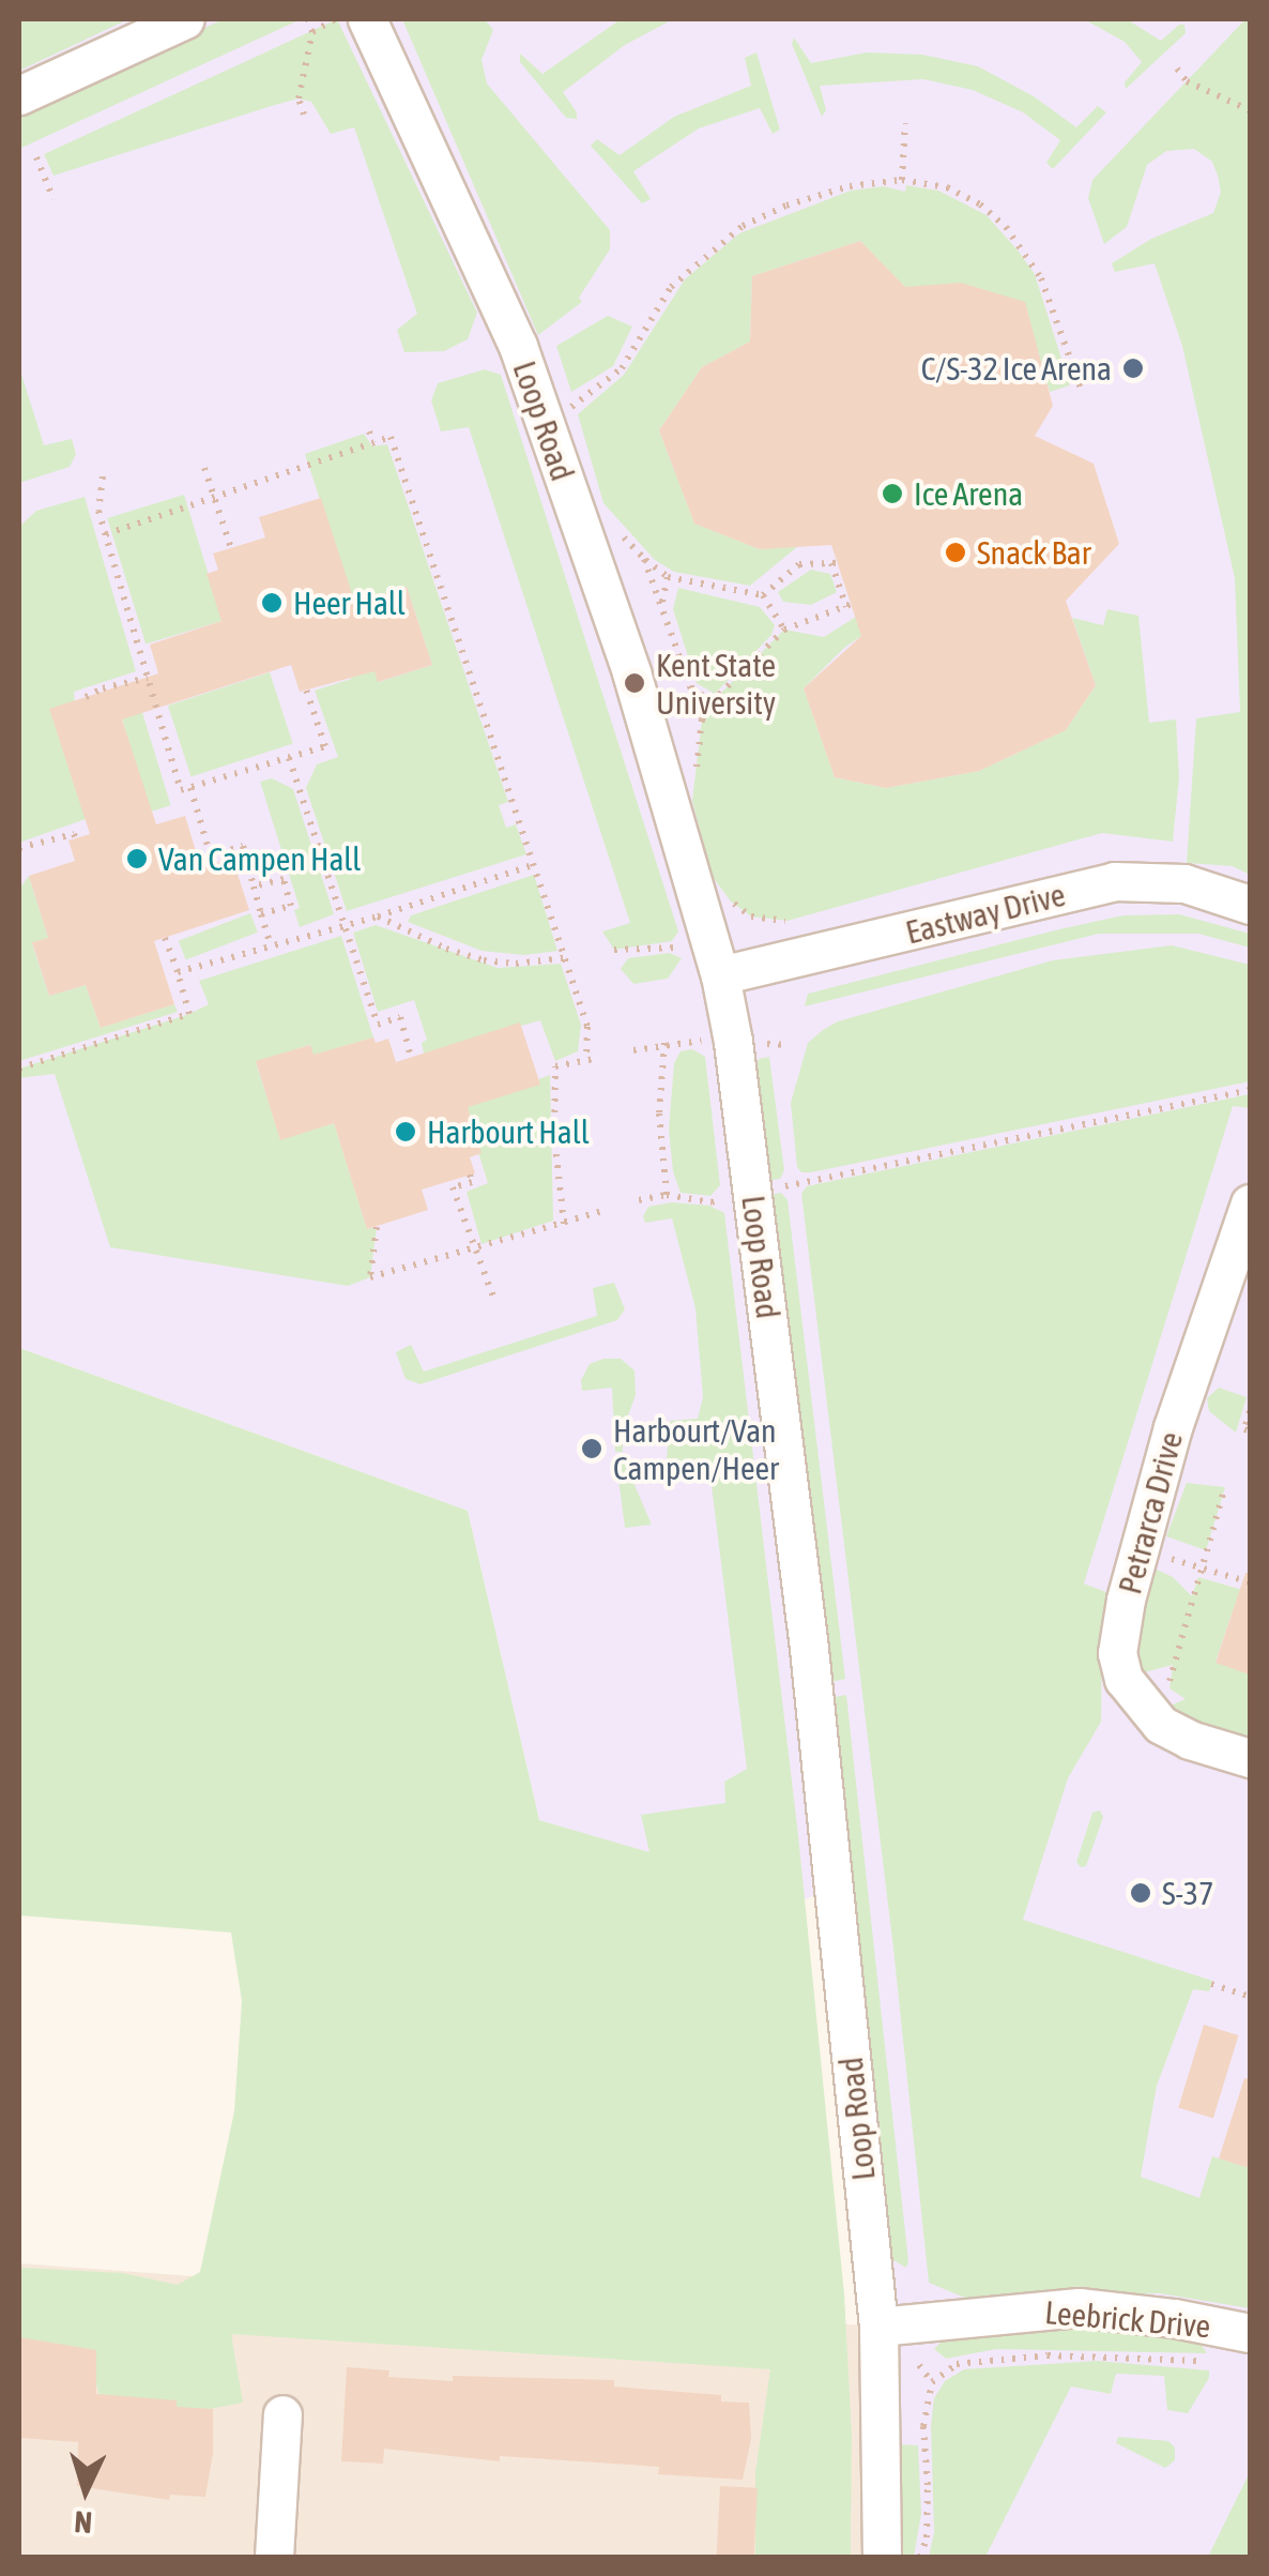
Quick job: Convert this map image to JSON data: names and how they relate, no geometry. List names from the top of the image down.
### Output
{
  "streets": {
    "street": [
      "Loop Road",
      "Eastway Drive",
      "Petrarca Drive",
      "Leebrick Drive"
    ]
  },
  "crossings": [
    ["Loop Road", "Eastway Drive"],
    ["Loop Road", "Leebrick Drive"]
  ],
  "places": [
    "C/S-32 Ice Arena",
    "Ice Arena",
    "Snack Bar",
    "Heer Hall",
    "Kent State University",
    "Van Campen Hall",
    "Harbourt Hall",
    "Harbourt/Van Campen/Heer",
    "S-37"
  ],
  "north": "bottom"
}
